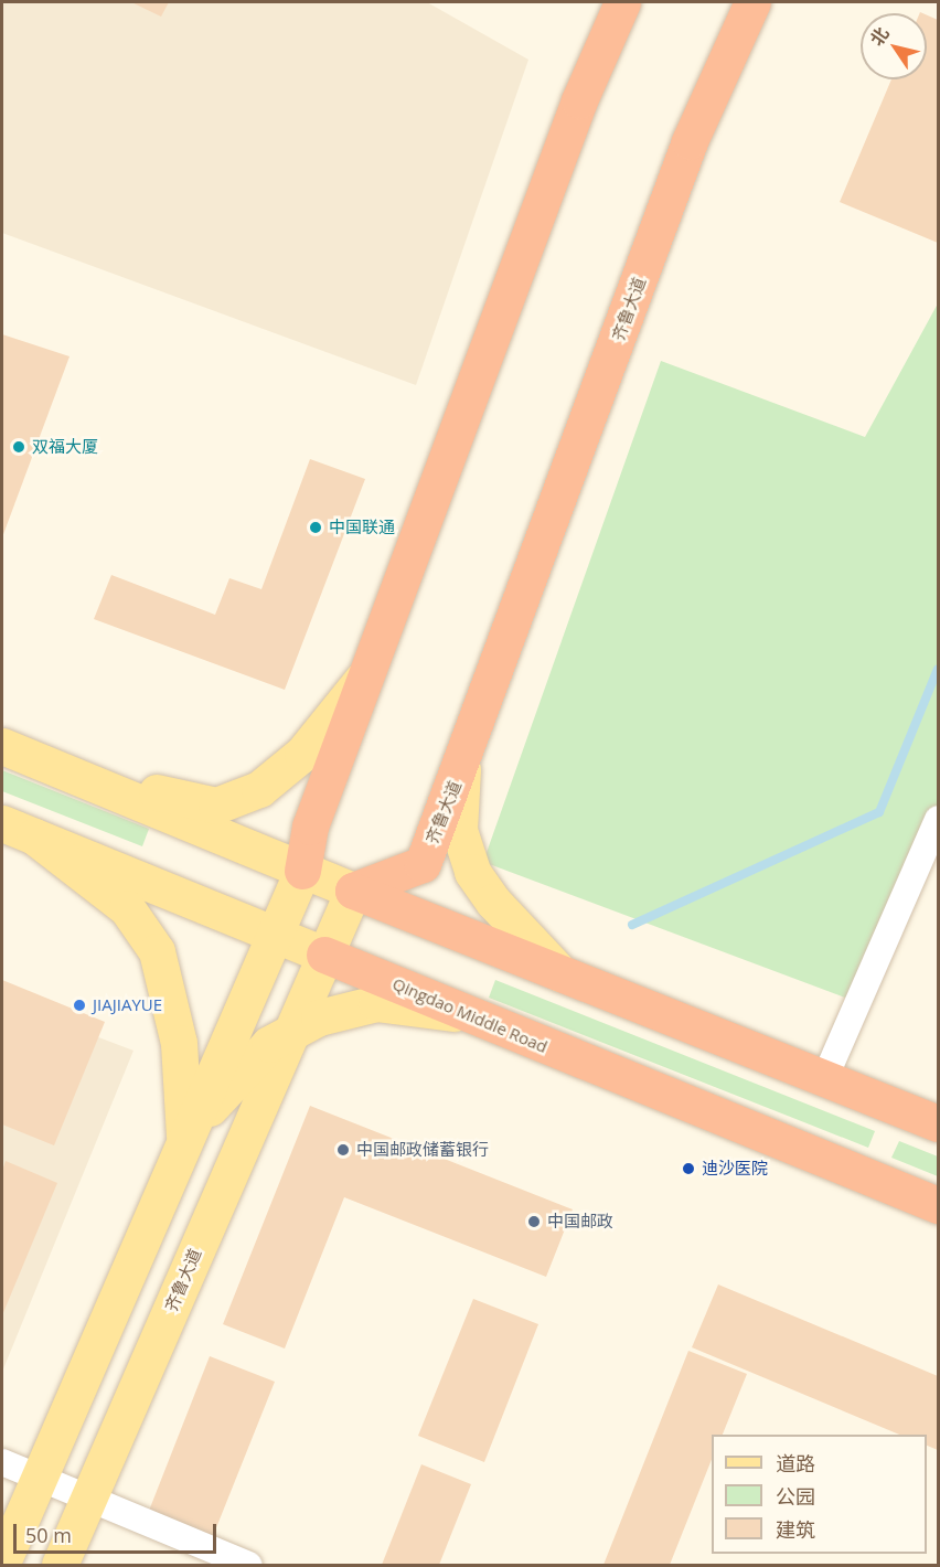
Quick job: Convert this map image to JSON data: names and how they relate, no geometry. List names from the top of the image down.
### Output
{
  "streets": {
    "highway": ["齐鲁大道", "Qingdao Middle Road"]
  },
  "crossings": [
    ["齐鲁大道", "Qingdao Middle Road"]
  ],
  "places": [
    "双福大厦",
    "中国联通",
    "JIAJIAYUE",
    "中国邮政储蓄银行",
    "迪沙医院",
    "中国邮政"
  ],
  "legend": ["道路", "公园", "建筑"],
  "scale_bar": "50 m",
  "north": "top left"
}
